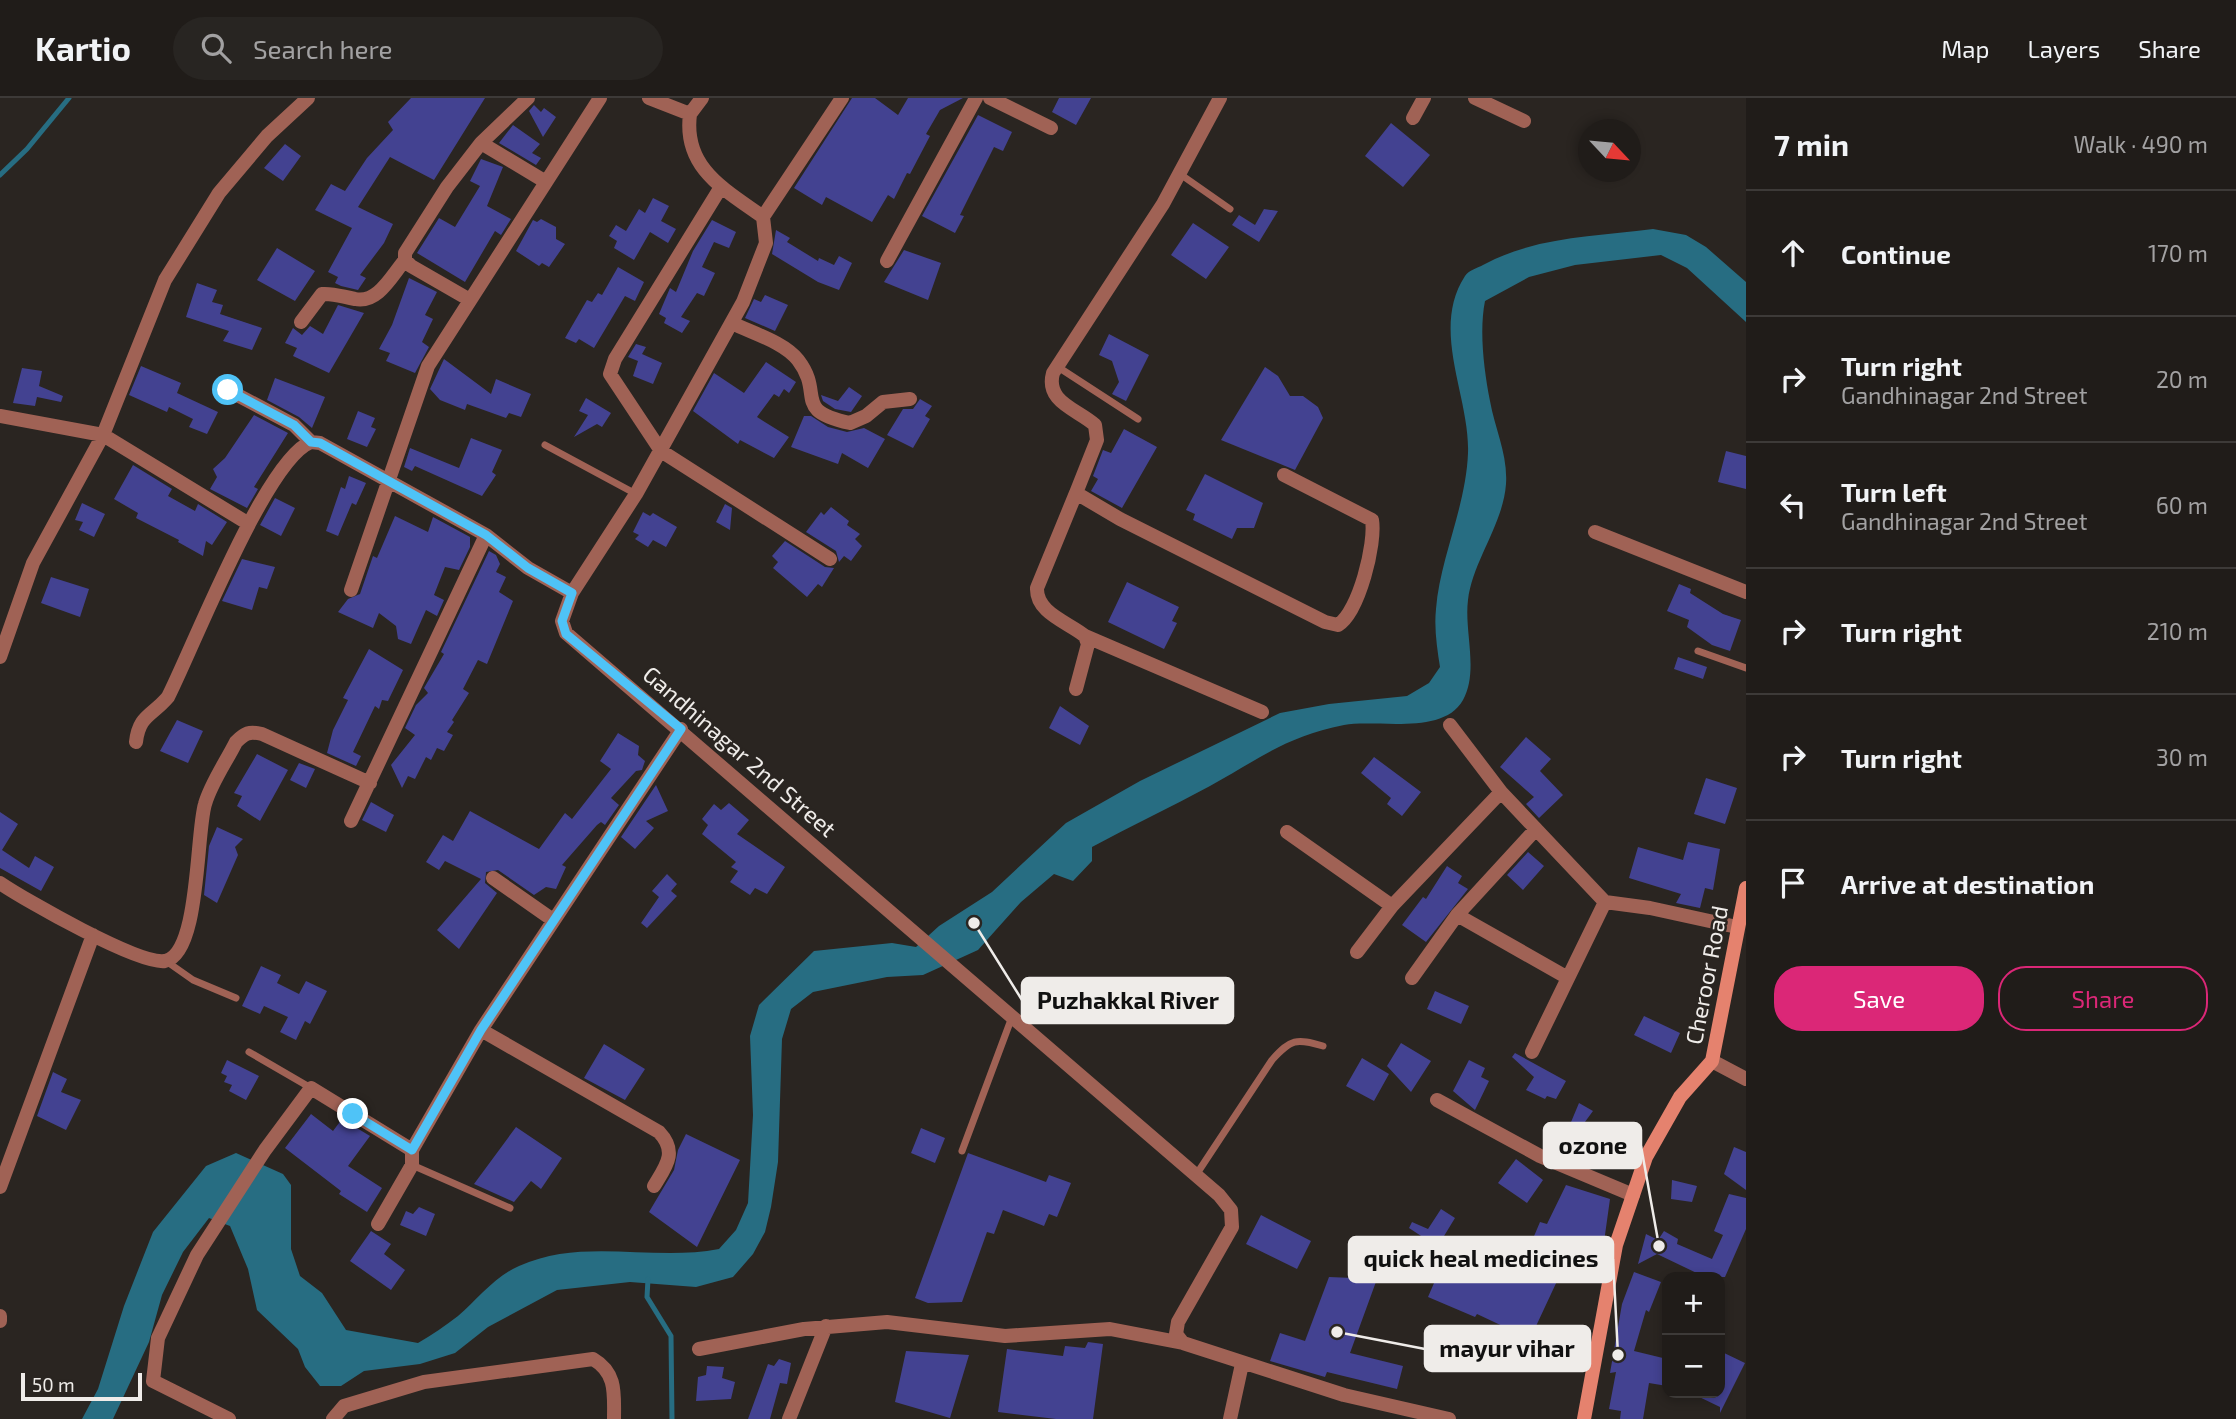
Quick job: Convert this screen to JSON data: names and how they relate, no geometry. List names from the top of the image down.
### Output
{
  "streets": {
    "main road": ["Cheroor Road"],
    "street": ["Gandhinagar 2nd Street"]
  },
  "places": [
    "Puzhakkal River",
    "ozone",
    "mayur vihar",
    "quick heal medicines"
  ],
  "scale_bar": "50 m",
  "north": "bottom right",
  "page": {
    "header": "Kartio",
    "search": "Search here",
    "nav": ["Map", "Layers", "Share"],
    "heading": ["7 min", "Walk · 490 m"],
    "list": [
      ["Continue", "170 m"],
      ["Turn right", "Gandhinagar 2nd Street", "20 m"],
      ["Turn left", "Gandhinagar 2nd Street", "60 m"],
      ["Turn right", "210 m"],
      ["Turn right", "30 m"],
      "Arrive at destination"
    ],
    "buttons": ["Save", "Share"],
    "map_buttons": ["+", "−"],
    "scale": "50 m"
  }
}
